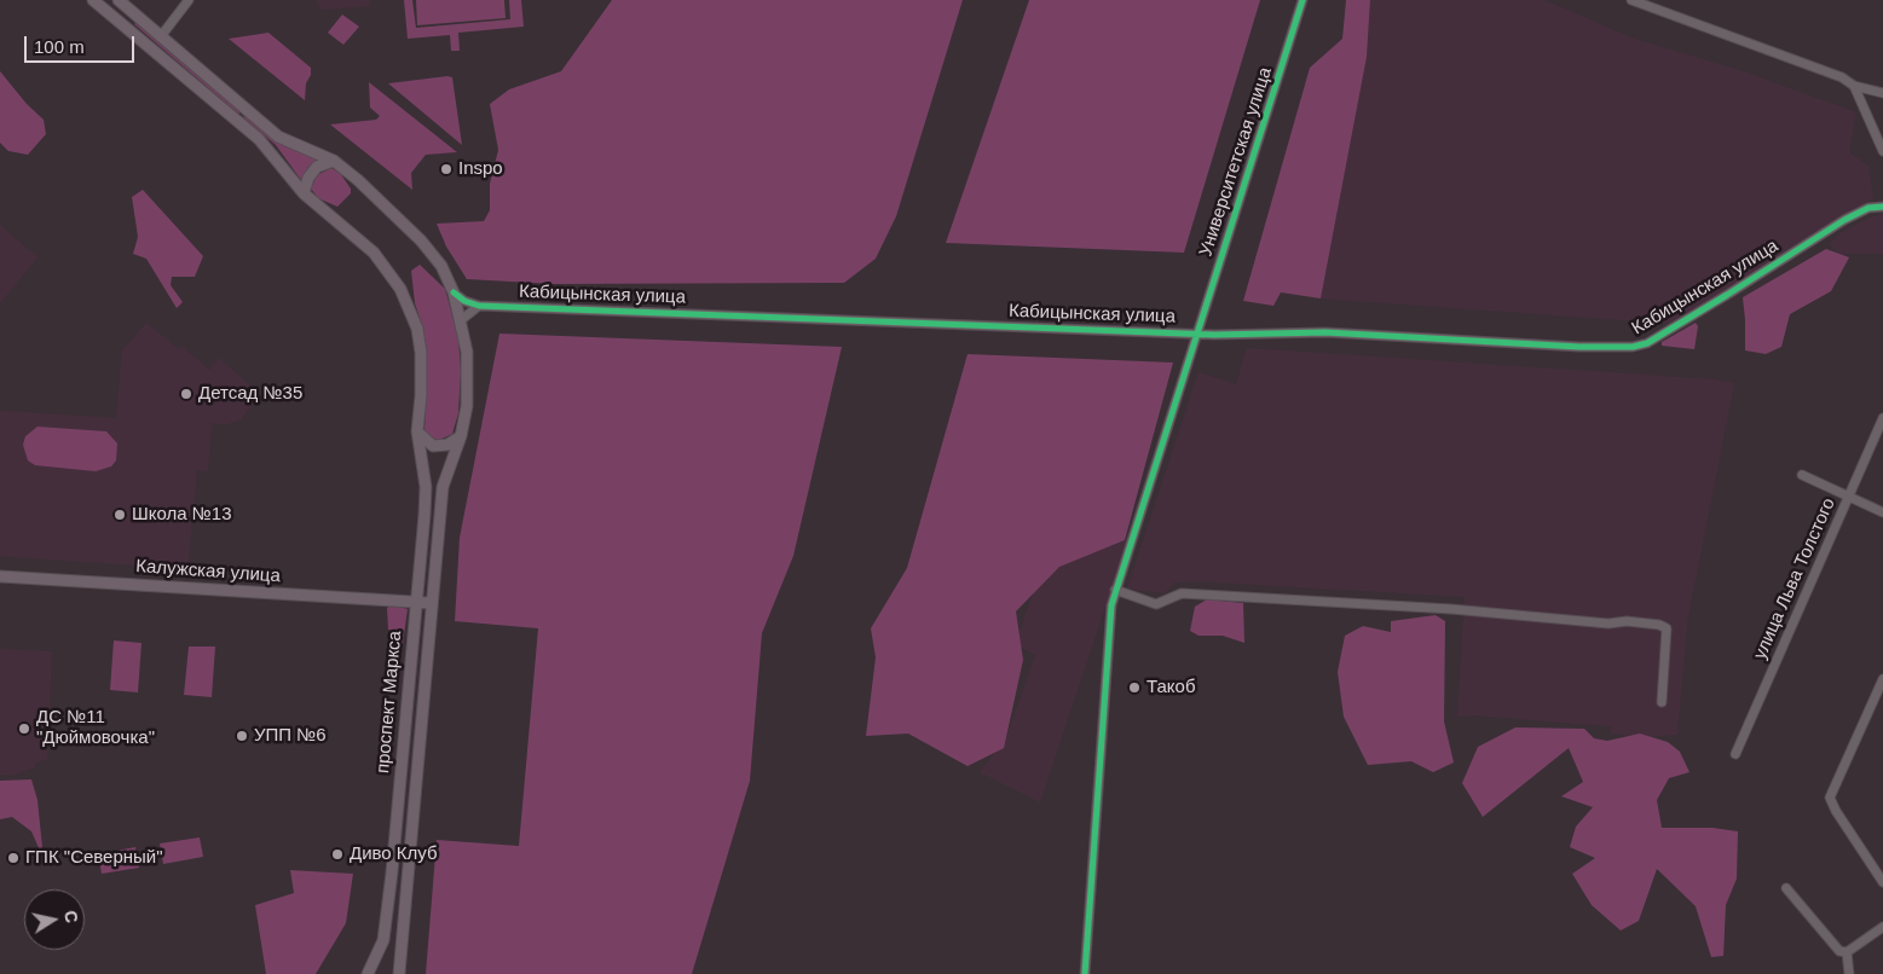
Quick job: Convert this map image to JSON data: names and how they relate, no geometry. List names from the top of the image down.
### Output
{
  "streets": {
    "main road": ["Калужская улица", "проспект Маркса"],
    "street": ["Университетская улица", "Кабицынская улица", "улица Льва Толстого"]
  },
  "crossings": [
    ["Университетская улица", "Кабицынская улица"],
    ["Калужская улица", "проспект Маркса"]
  ],
  "places": [
    "Inspo",
    "Детсад №35",
    "Школа №13",
    "Такоб",
    "ДС №11 \"Дюймовочка\"",
    "УПП №6",
    "Диво Клуб",
    "ГПК \"Северный\""
  ],
  "scale_bar": "100 m",
  "north": "right"
}
